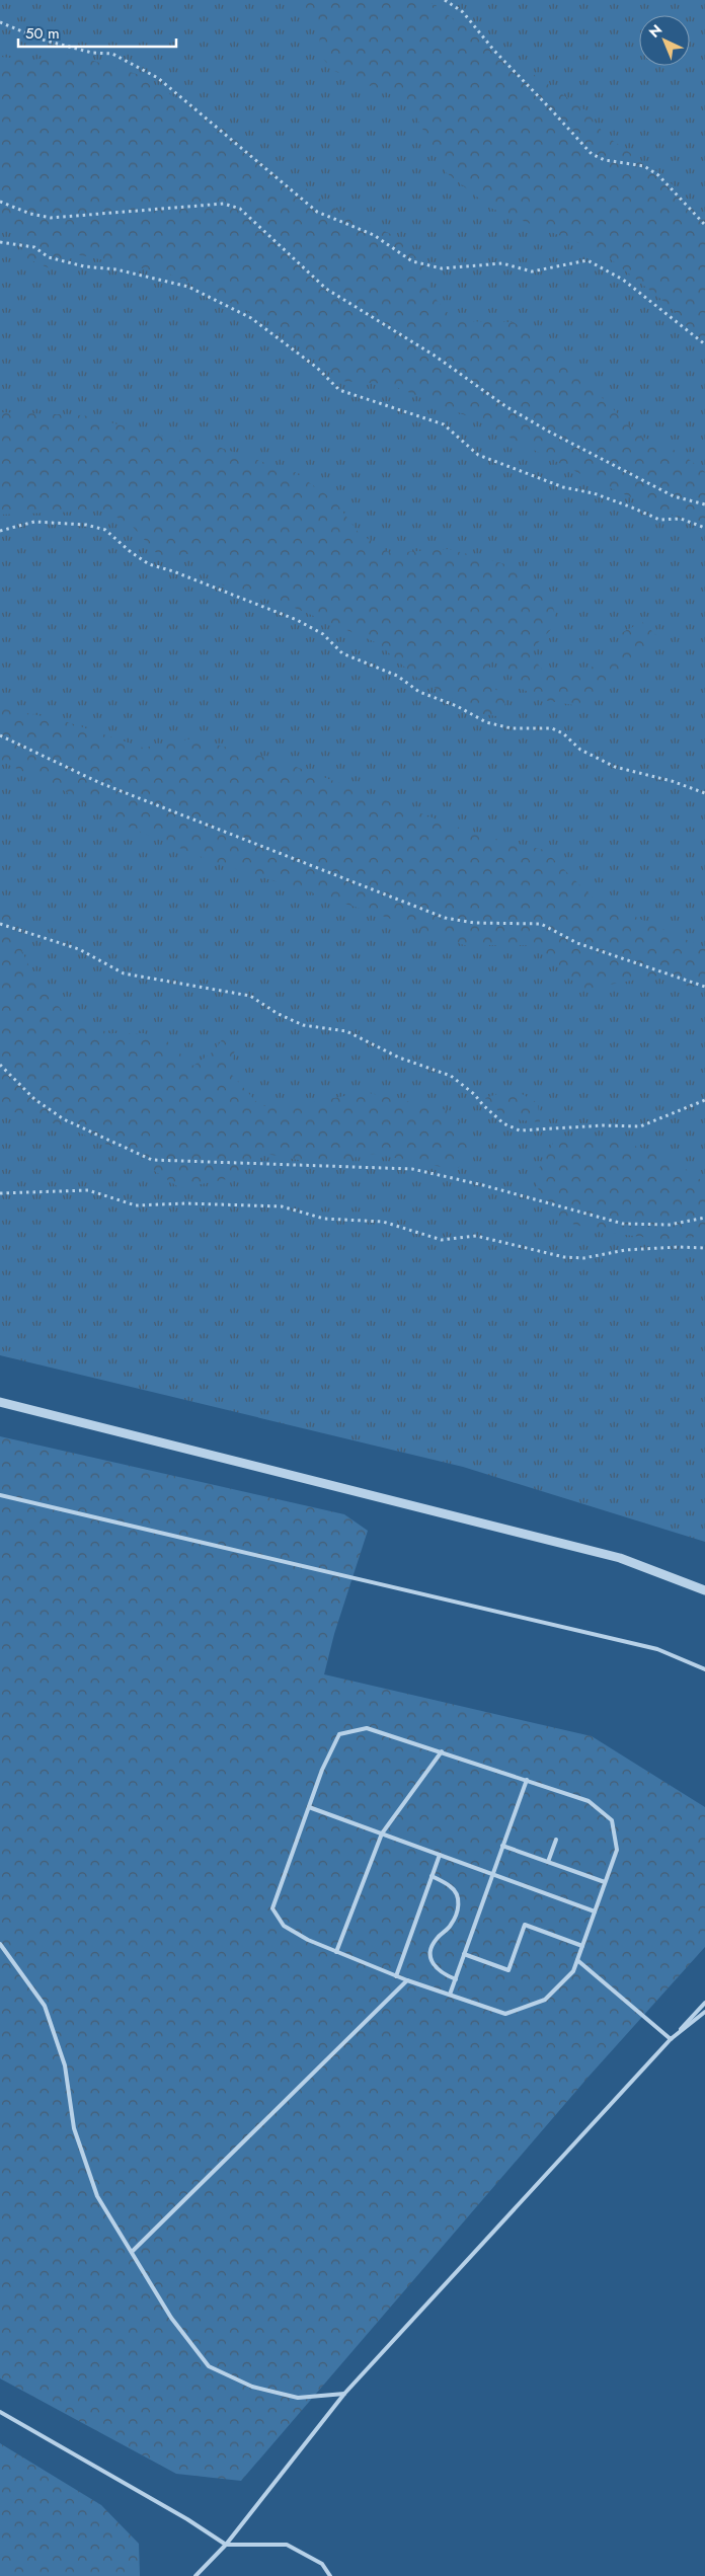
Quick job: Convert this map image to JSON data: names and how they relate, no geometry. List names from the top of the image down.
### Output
{
  "scale_bar": "50 m",
  "north": "top left"
}
